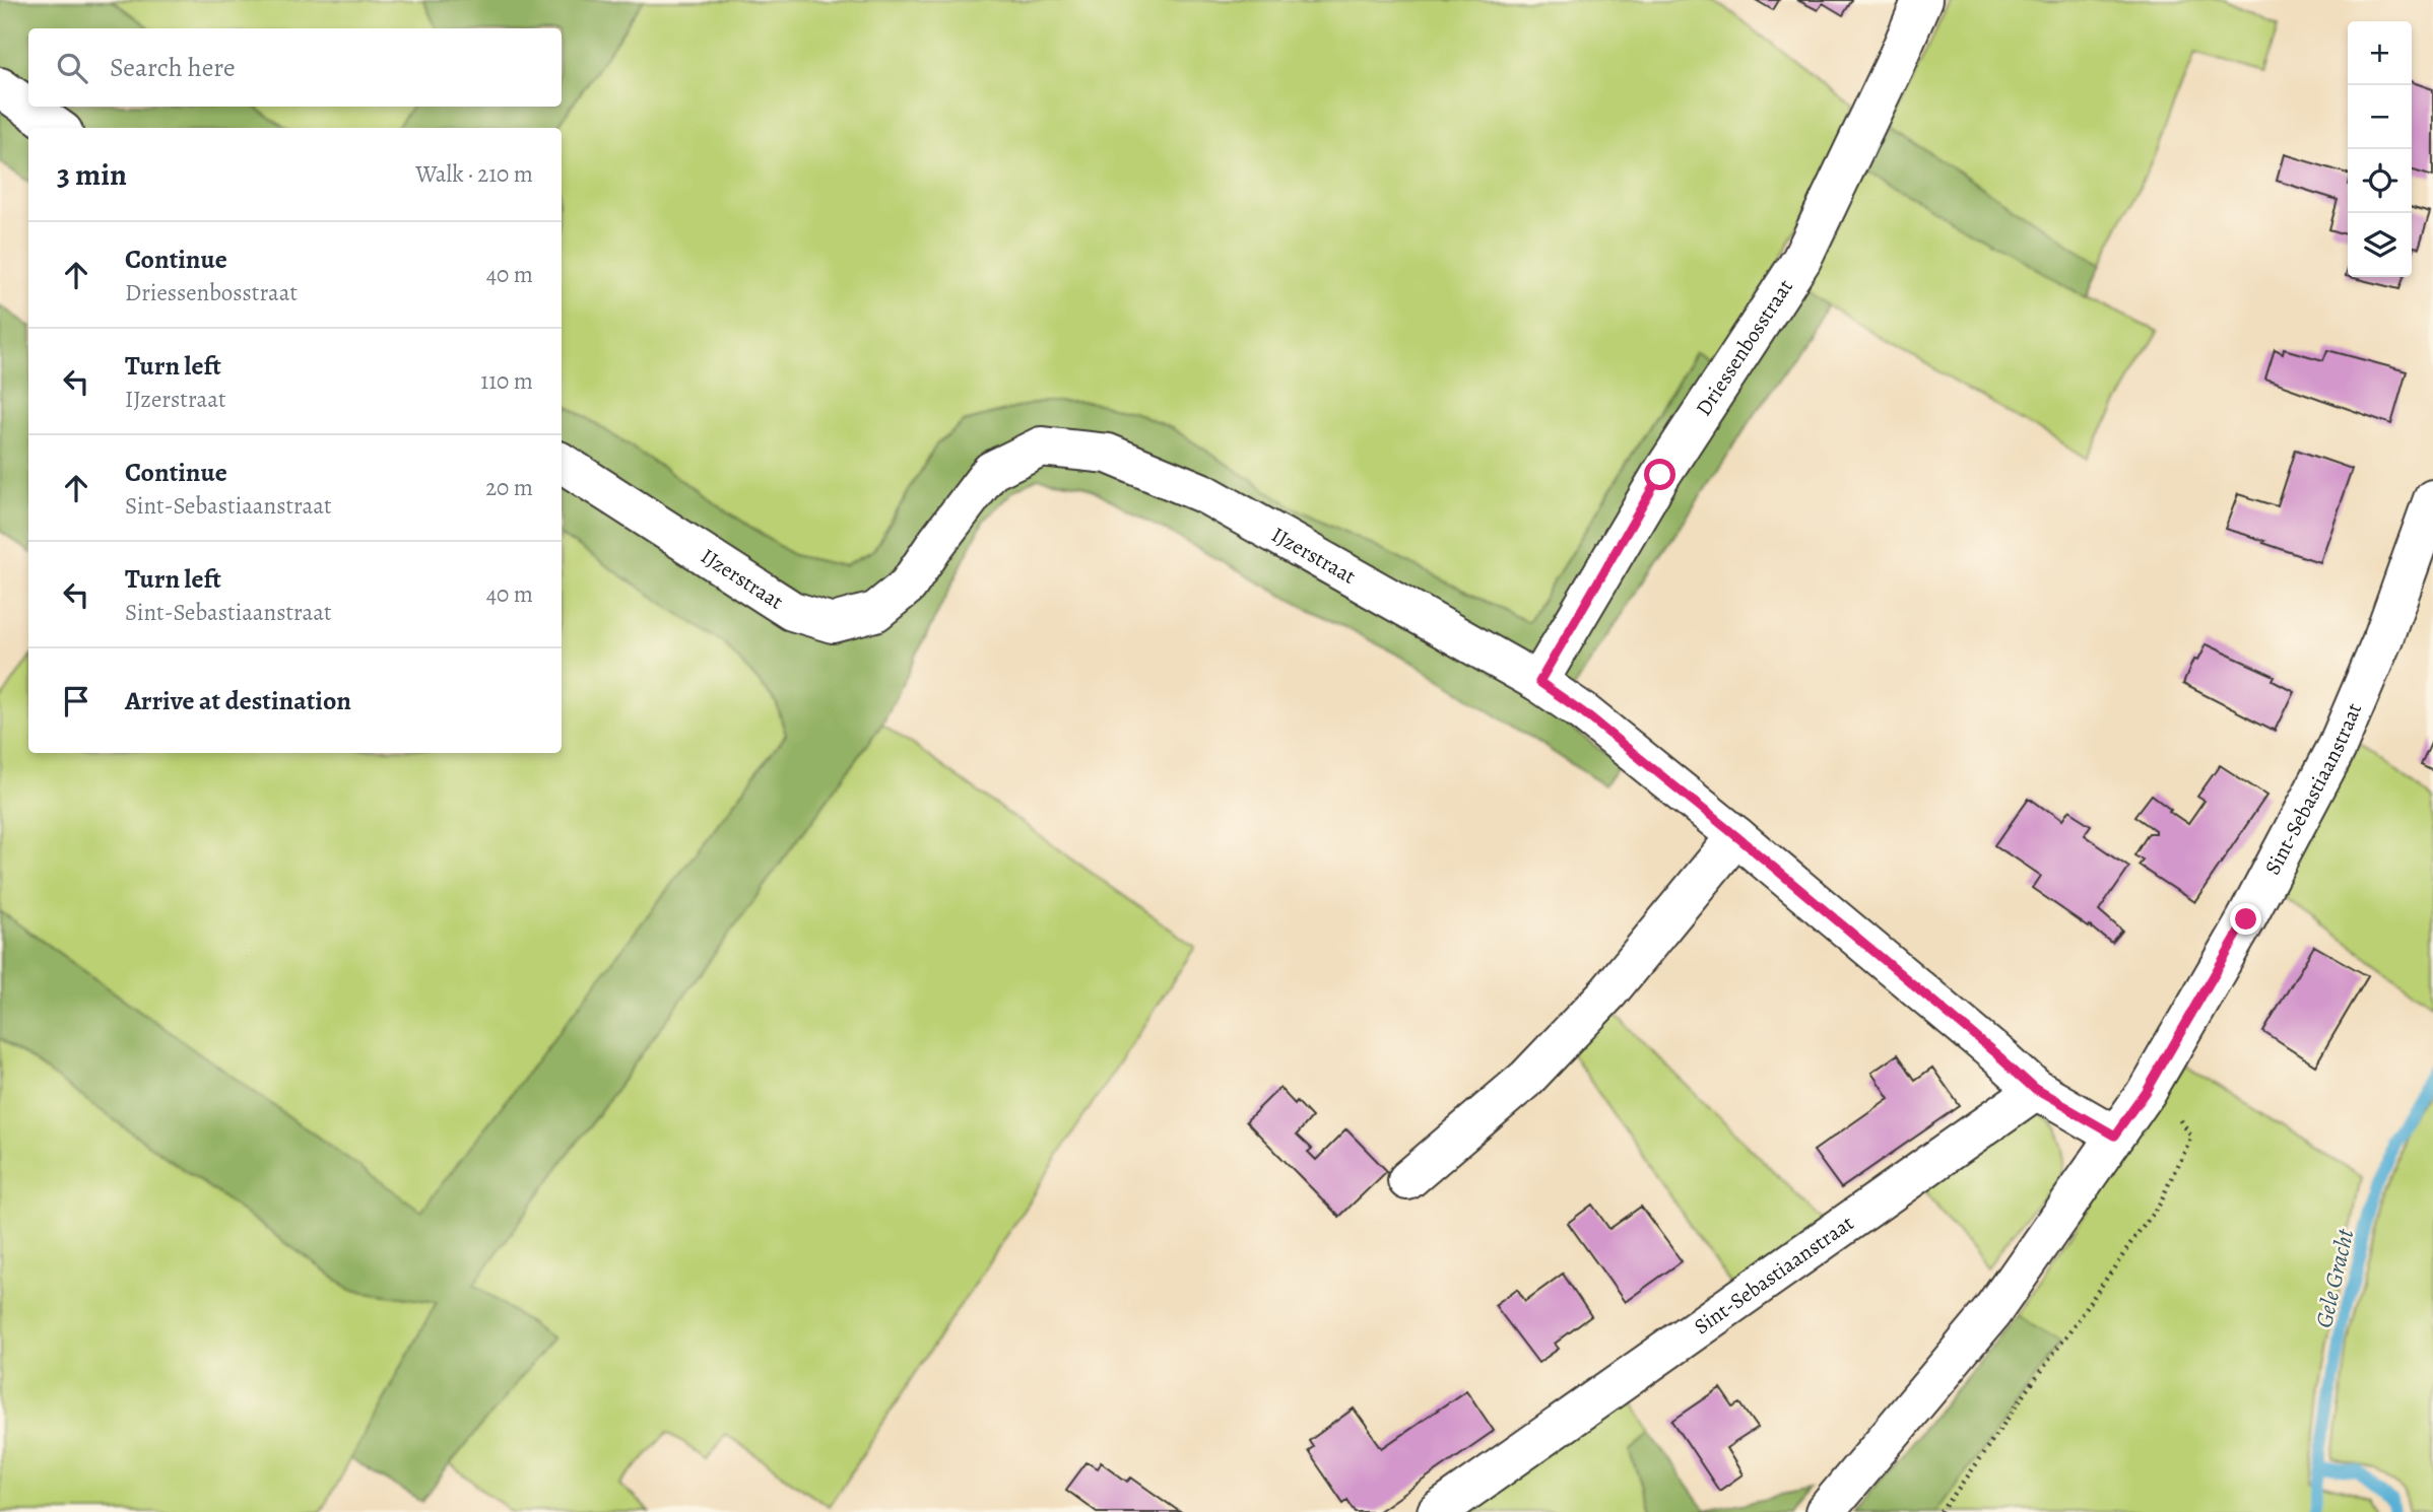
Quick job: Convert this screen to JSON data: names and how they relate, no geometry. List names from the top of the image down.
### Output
{
  "streets": {
    "street": ["Driessenbosstraat", "IJzerstraat", "Sint-Sebastiaanstraat"]
  },
  "crossings": [
    ["Driessenbosstraat", "IJzerstraat"],
    ["IJzerstraat", "Sint-Sebastiaanstraat"]
  ],
  "water": ["Gele Gracht"],
  "page": {
    "map_buttons": ["+", "−"],
    "search": "Search here",
    "heading": ["3 min", "Walk · 210 m"],
    "list": [
      ["Continue", "Driessenbosstraat", "40 m"],
      ["Turn left", "IJzerstraat", "110 m"],
      ["Continue", "Sint-Sebastiaanstraat", "20 m"],
      ["Turn left", "Sint-Sebastiaanstraat", "40 m"],
      "Arrive at destination"
    ]
  }
}
